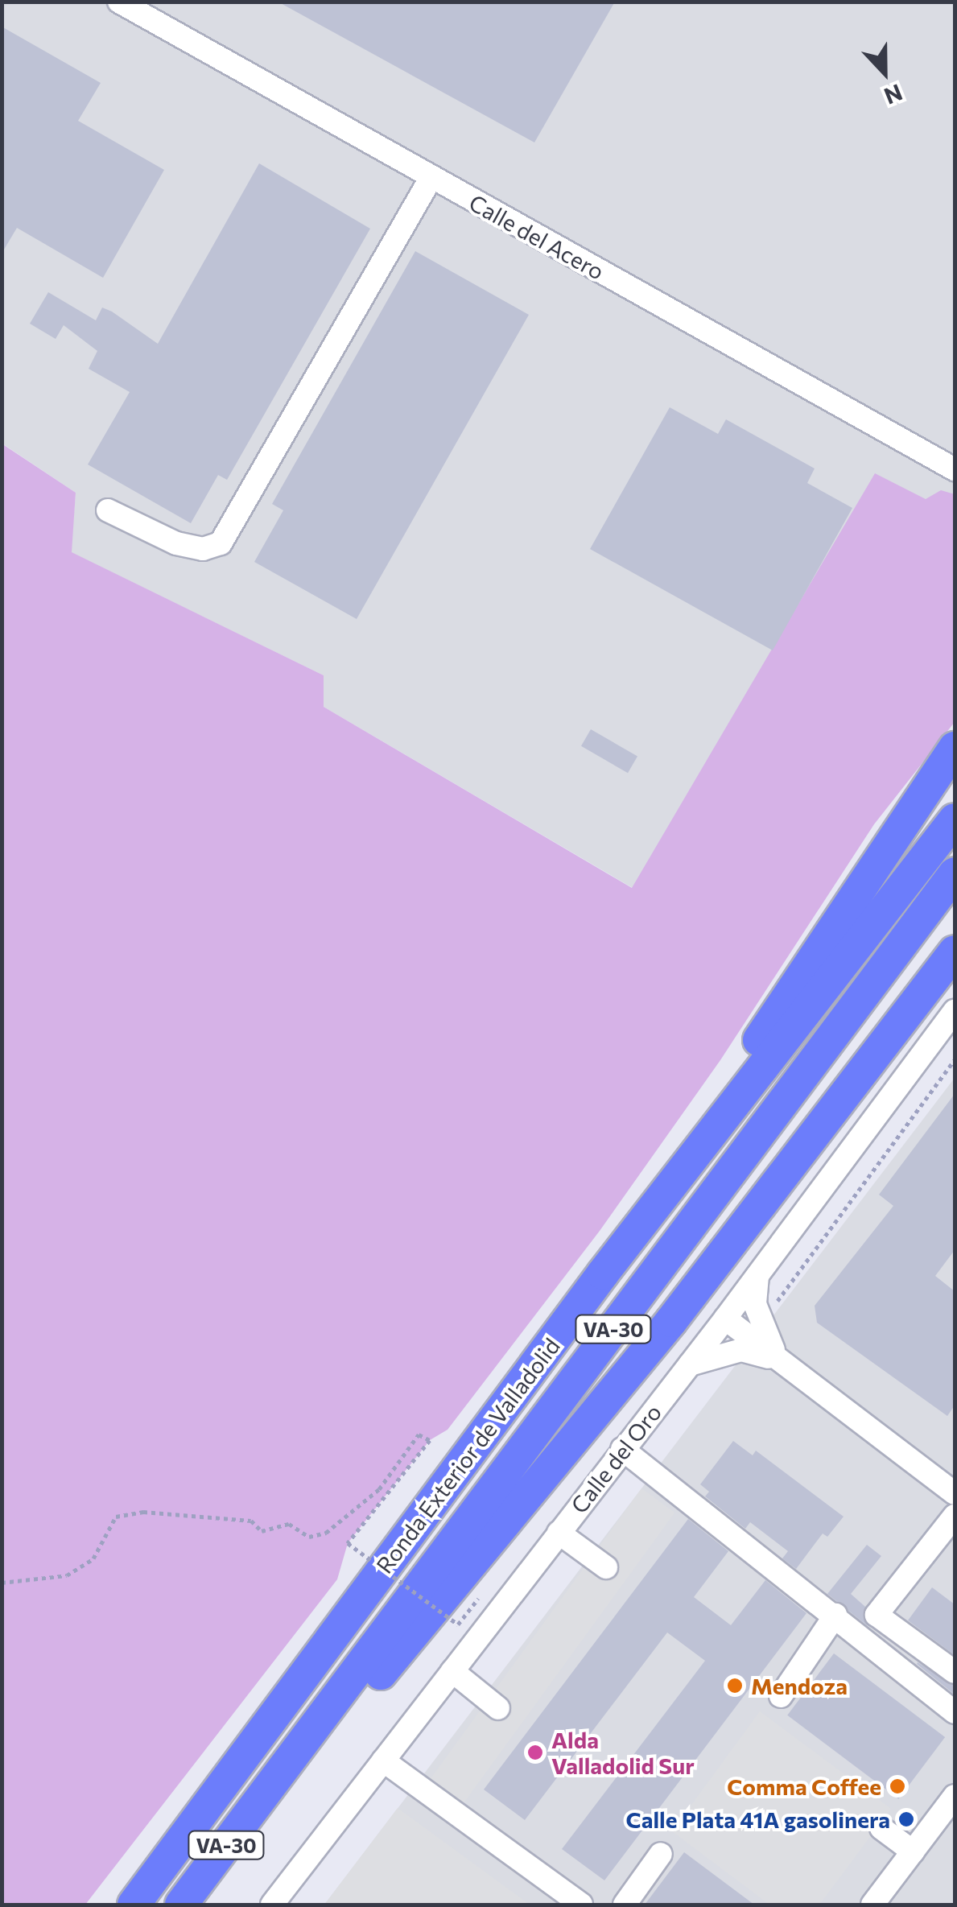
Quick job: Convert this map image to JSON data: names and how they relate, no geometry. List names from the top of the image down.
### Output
{
  "streets": {
    "highway": ["VA-30", "Ronda Exterior de Valladolid"],
    "street": ["Calle del Acero", "Calle del Oro"]
  },
  "places": [
    "Mendoza",
    "Alda Valladolid Sur",
    "Comma Coffee",
    "Calle Plata 41A gasolinera"
  ],
  "north": "bottom"
}
